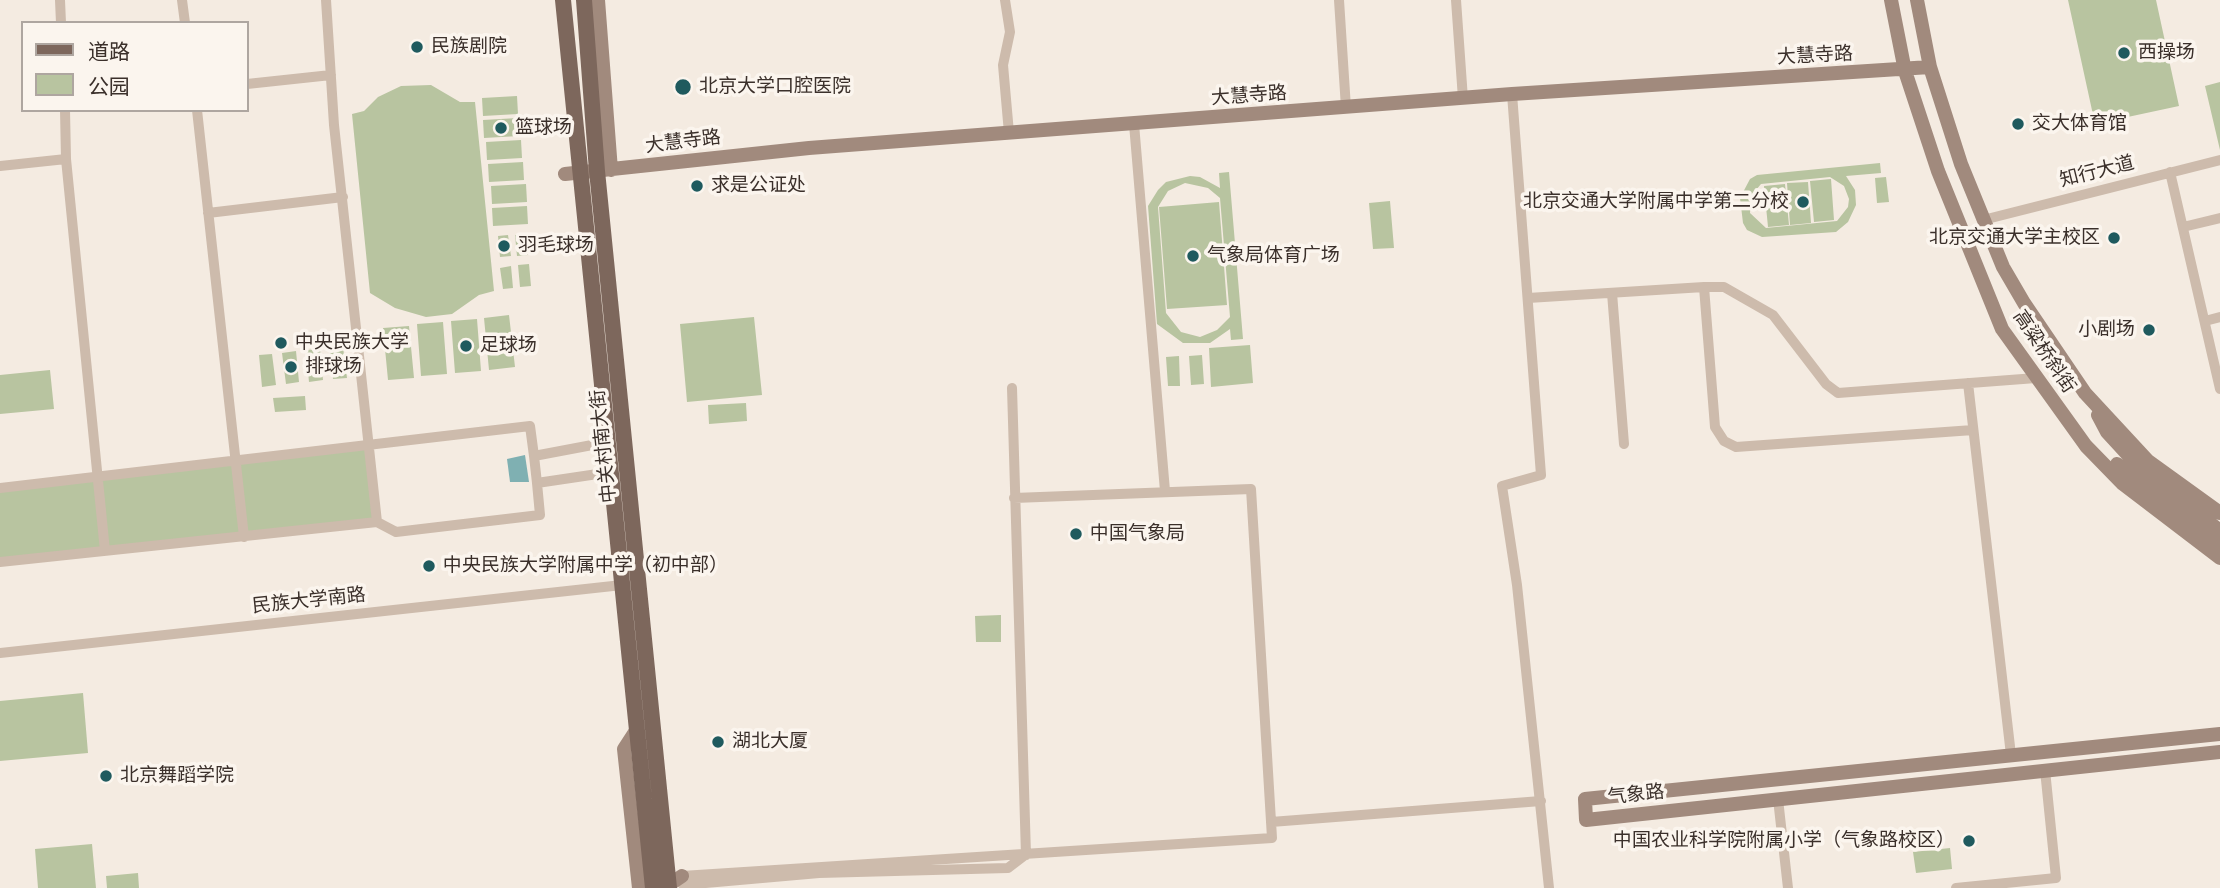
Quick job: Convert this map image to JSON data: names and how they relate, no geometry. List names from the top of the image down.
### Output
{
  "streets": {
    "main road": ["中关村南大街"],
    "street": [
      "大慧寺路",
      "知行大道",
      "高粱桥斜街",
      "民族大学南路",
      "气象路"
    ]
  },
  "crossings": [
    ["大慧寺路", "高粱桥斜街"],
    ["大慧寺路", "中关村南大街"],
    ["知行大道", "高粱桥斜街"],
    ["中关村南大街", "民族大学南路"]
  ],
  "places": [
    "民族剧院",
    "西操场",
    "北京大学口腔医院",
    "交大体育馆",
    "篮球场",
    "求是公证处",
    "北京交通大学附属中学第二分校",
    "北京交通大学主校区",
    "羽毛球场",
    "气象局体育广场",
    "小剧场",
    "中央民族大学",
    "足球场",
    "排球场",
    "中国气象局",
    "中央民族大学附属中学（初中部）",
    "湖北大厦",
    "北京舞蹈学院",
    "中国农业科学院附属小学（气象路校区）"
  ],
  "legend": ["道路", "公园"]
}
